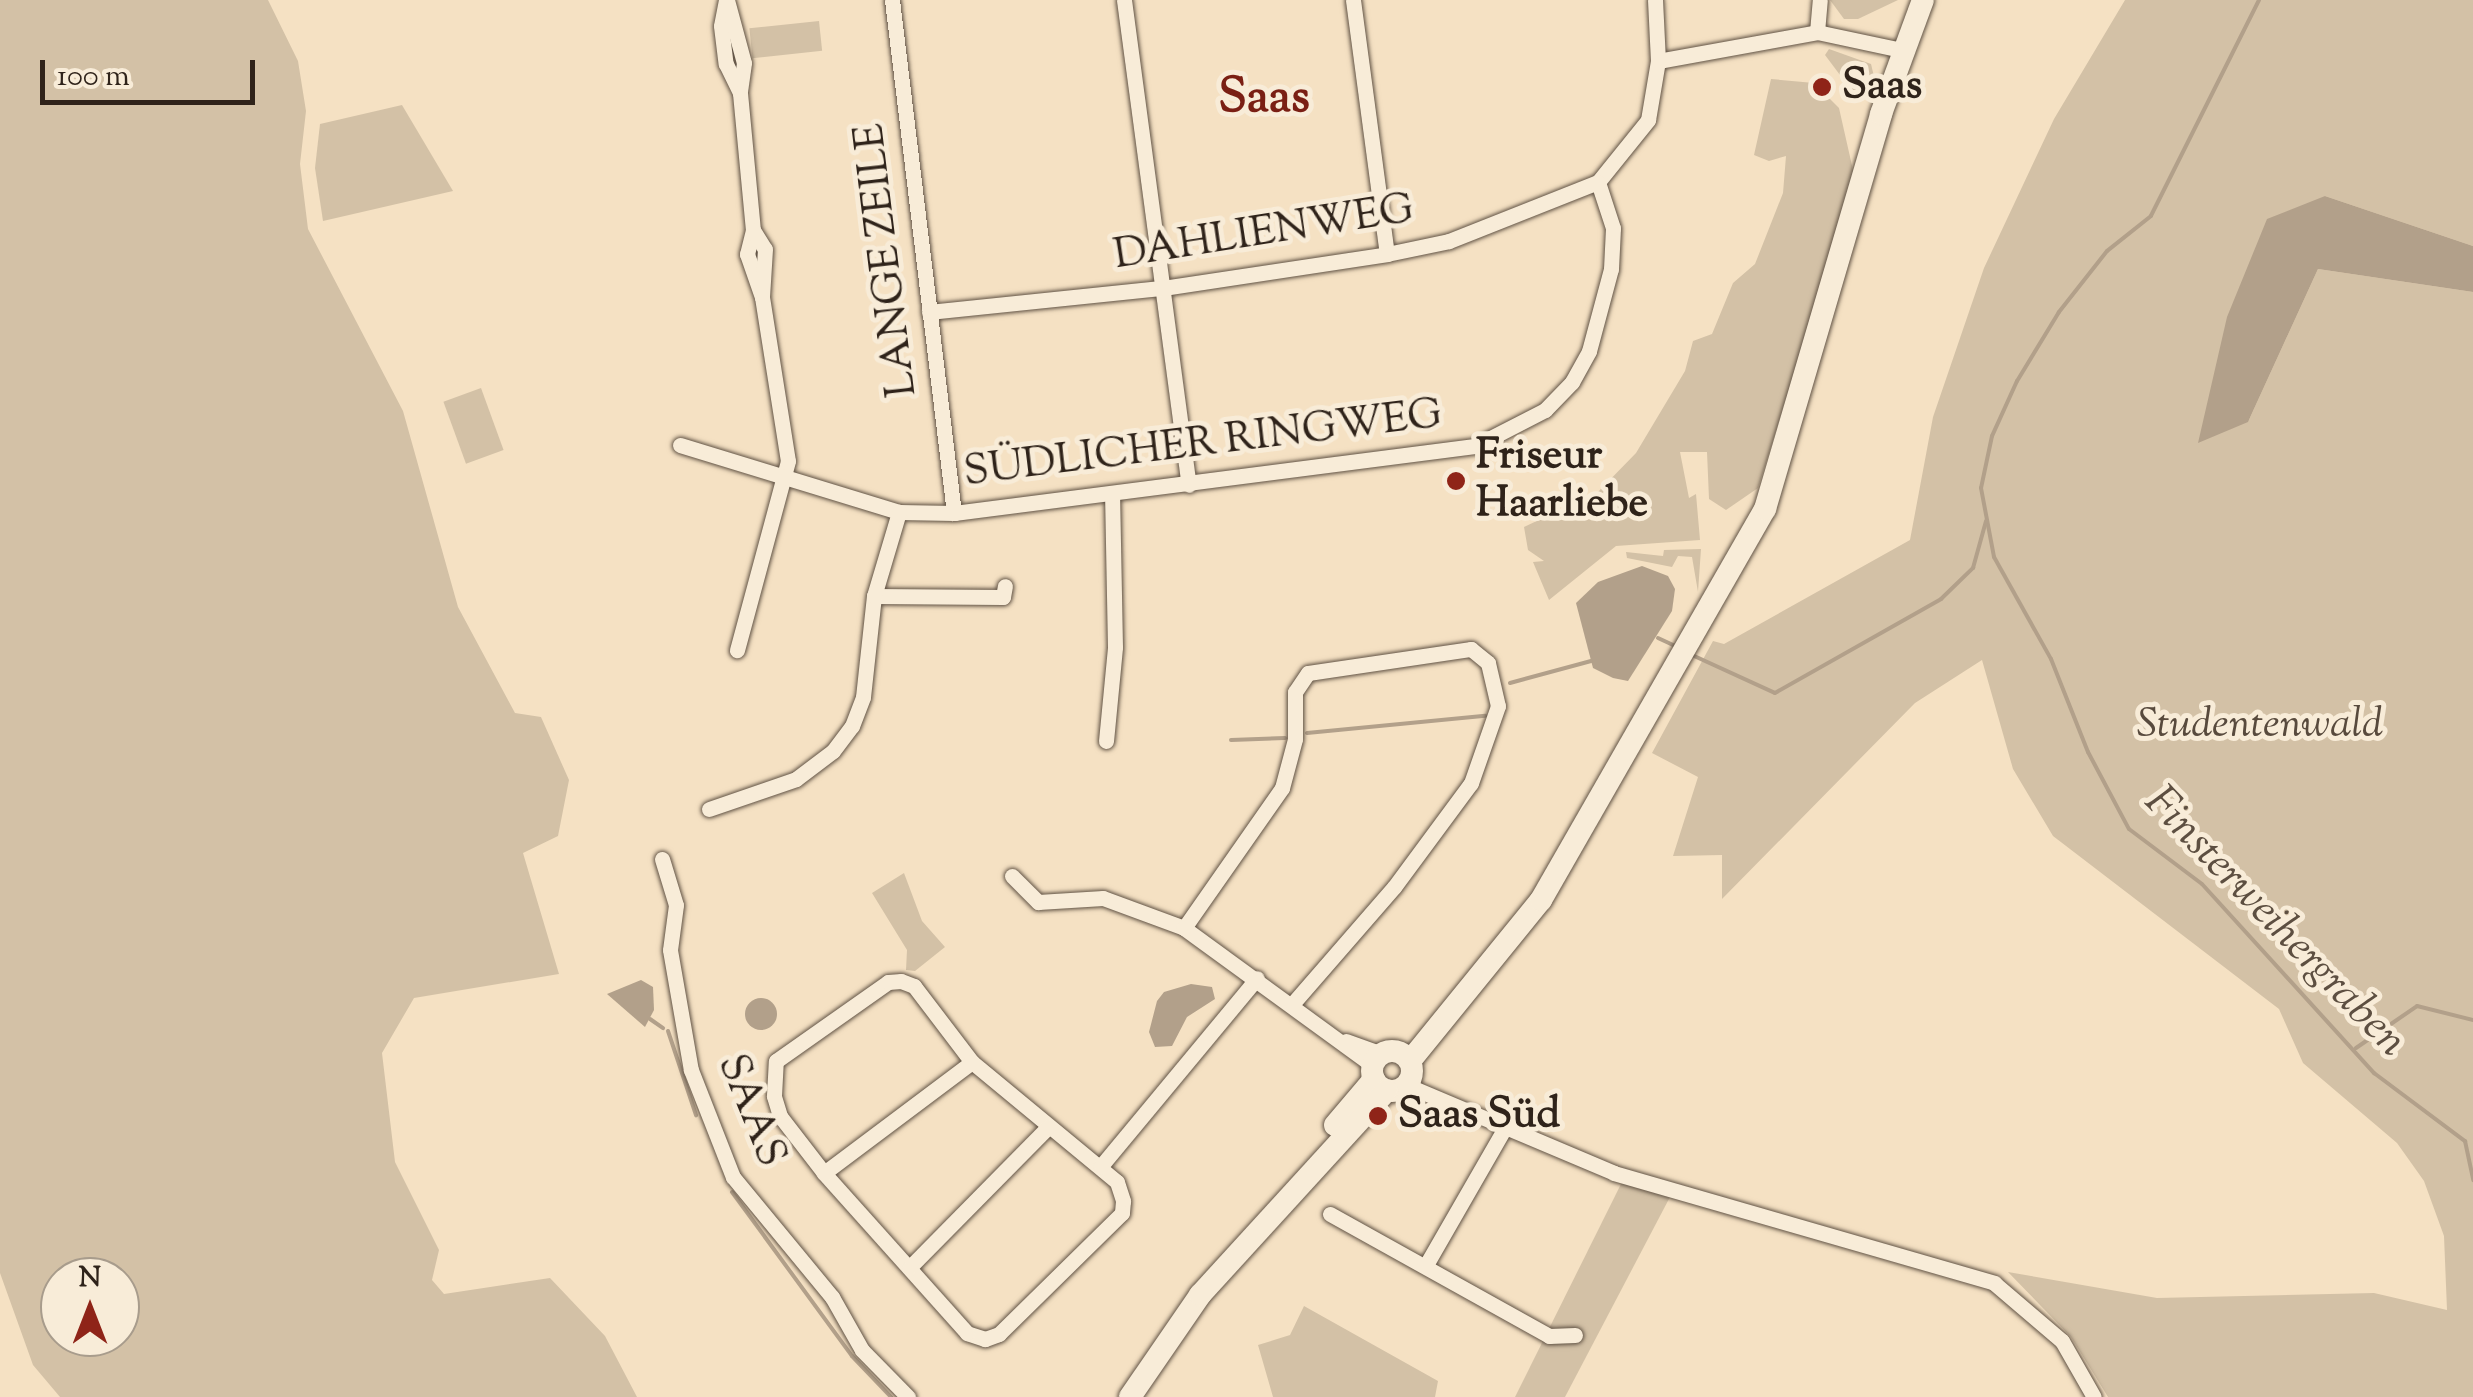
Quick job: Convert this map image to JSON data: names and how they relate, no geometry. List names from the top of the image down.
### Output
{
  "streets": {
    "street": [
      "DAHLIENWEG",
      "LANGE ZEILE",
      "SÜDLICHER RINGWEG",
      "SAAS"
    ]
  },
  "crossings": [
    ["DAHLIENWEG", "LANGE ZEILE"],
    ["DAHLIENWEG", "SÜDLICHER RINGWEG"],
    ["LANGE ZEILE", "SÜDLICHER RINGWEG"]
  ],
  "districts": ["Saas"],
  "water": ["Finsterweihergraben"],
  "parks": ["Studentenwald"],
  "places": ["Saas", "Friseur Haarliebe", "Saas Süd"],
  "scale_bar": "100 m",
  "north": "top"
}
